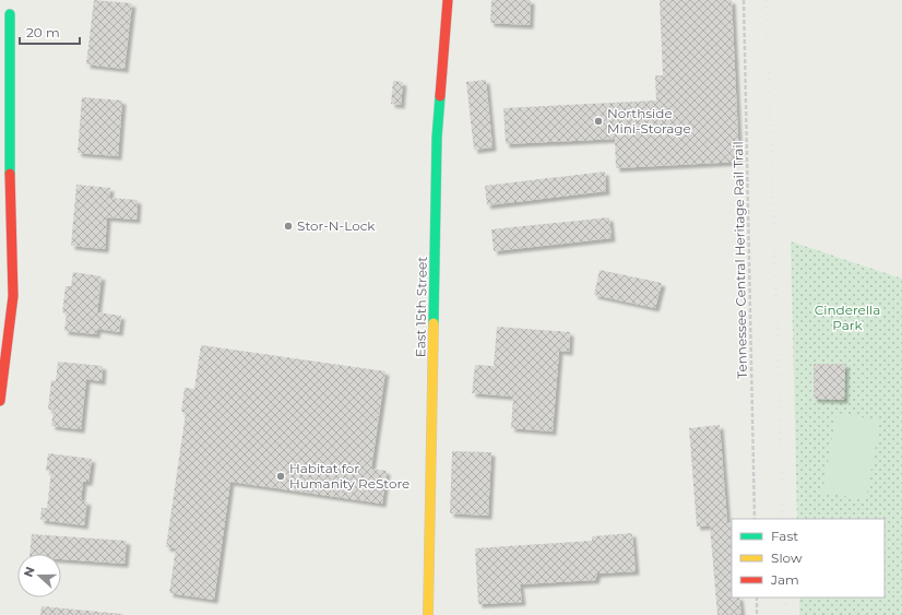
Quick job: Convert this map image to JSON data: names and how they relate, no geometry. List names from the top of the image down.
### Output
{
  "streets": {
    "street": ["East 15th Street"],
    "path": ["Tennessee Central Heritage Rail Trail"]
  },
  "parks": ["Cinderella Park"],
  "places": ["Northside Mini-Storage", "Stor-N-Lock", "Habitat for Humanity ReStore"],
  "legend": ["Fast", "Slow", "Jam"],
  "scale_bar": "20 m",
  "north": "left"
}
